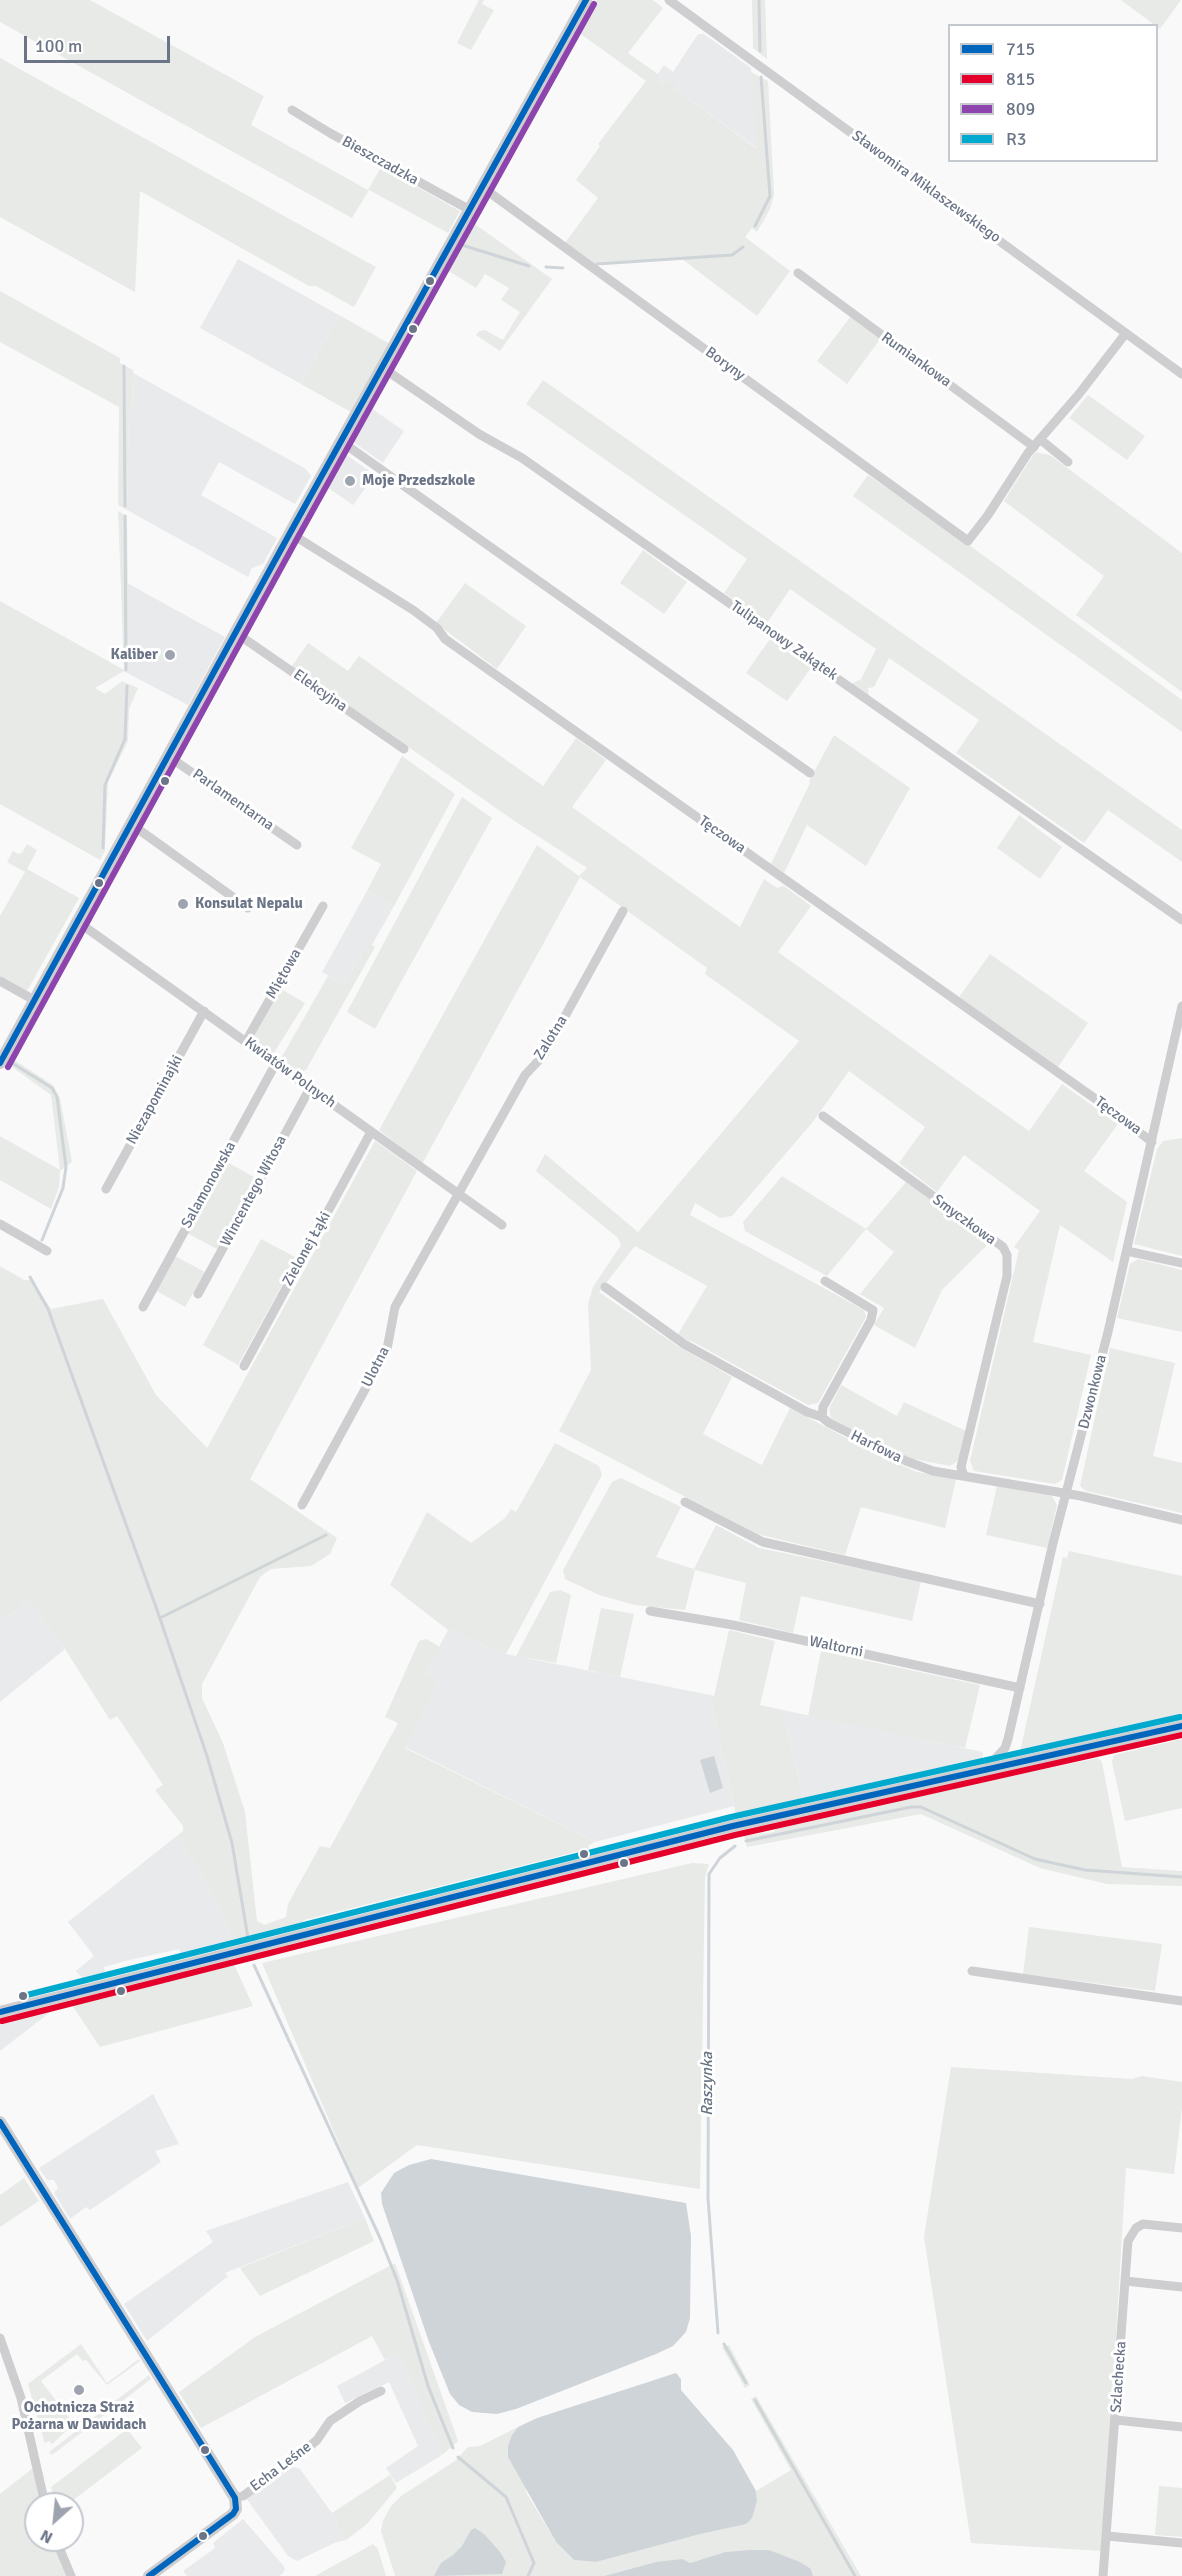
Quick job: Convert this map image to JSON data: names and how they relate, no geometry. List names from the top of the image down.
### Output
{
  "streets": {
    "street": [
      "Bieszczadzka",
      "Sławomira Miklaszewskiego",
      "Rumiankowa",
      "Boryny",
      "Tulipanowy Zakątek",
      "Elekcyjna",
      "Parlamentarna",
      "Tęczowa",
      "Miętowa",
      "Zalotna",
      "Kwiatów Polnych",
      "Niezapominajki",
      "Salamonowska",
      "Wincentego Witosa",
      "Smyczkowa",
      "Zielonej Łąki",
      "Ulotna",
      "Dzwonkowa",
      "Harfowa",
      "Waltorni",
      "Szlachecka",
      "Echa Leśne"
    ]
  },
  "crossings": [
    ["Rumiankowa", "Boryny"],
    ["Tęczowa", "Dzwonkowa"],
    ["Miętowa", "Kwiatów Polnych"],
    ["Zalotna", "Kwiatów Polnych"],
    ["Zalotna", "Ulotna"],
    ["Kwiatów Polnych", "Niezapominajki"],
    ["Kwiatów Polnych", "Salamonowska"],
    ["Kwiatów Polnych", "Wincentego Witosa"],
    ["Kwiatów Polnych", "Zielonej Łąki"],
    ["Kwiatów Polnych", "Ulotna"],
    ["Smyczkowa", "Harfowa"],
    ["Dzwonkowa", "Harfowa"],
    ["Dzwonkowa", "Waltorni"]
  ],
  "water": ["Raszynka"],
  "places": [
    "Moje Przedszkole",
    "Kaliber",
    "Konsulat Nepalu",
    "Ochotnicza Straż Pożarna w Dawidach"
  ],
  "lines": [
    "transit line 715",
    "transit line 809",
    "transit line R3",
    "transit line 815"
  ],
  "legend": [
    "715",
    "815",
    "809",
    "R3"
  ],
  "scale_bar": "100 m",
  "north": "bottom left"
}
